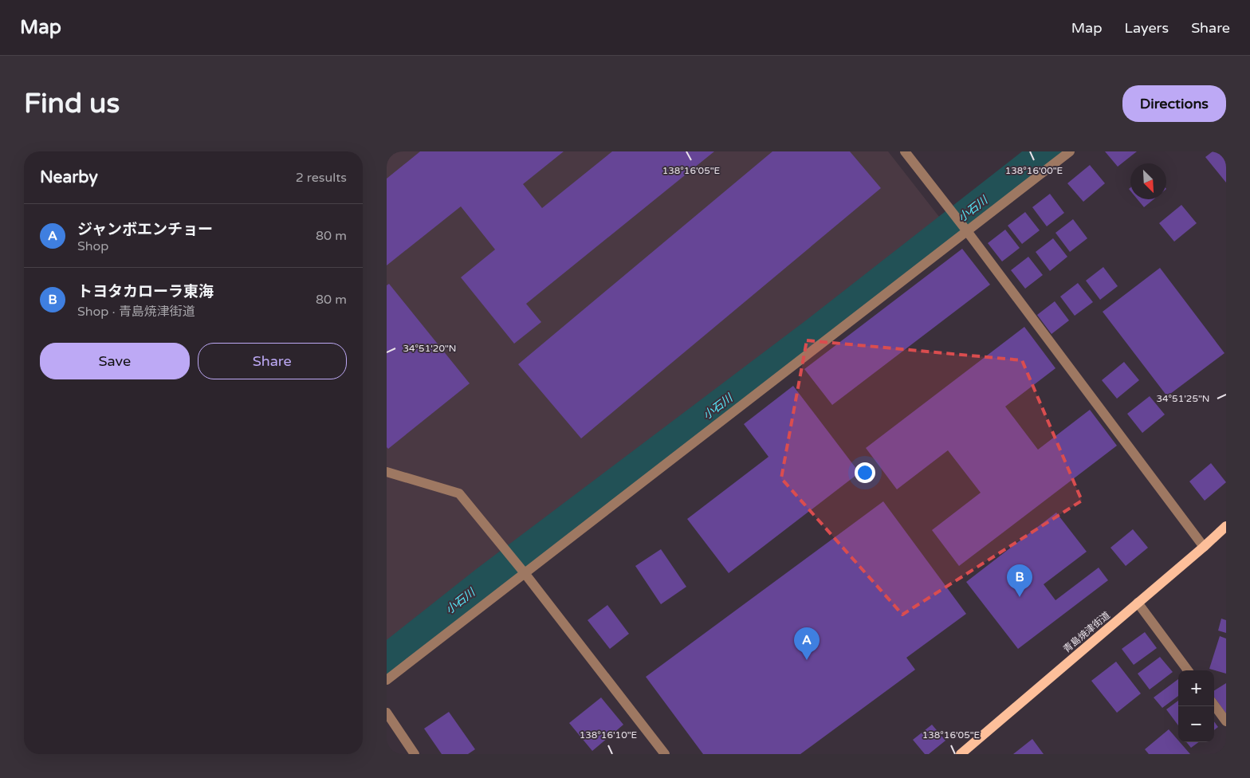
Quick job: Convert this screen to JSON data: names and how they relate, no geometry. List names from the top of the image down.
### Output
{
  "streets": {
    "main road": ["青島焼津街道"]
  },
  "water": ["小石川"],
  "north": "bottom right",
  "page": {
    "header": "Map",
    "nav": ["Map", "Layers", "Share"],
    "buttons": [
      "Directions",
      ["Save", "Share"]
    ],
    "title": "Find us",
    "heading": ["Nearby", "2 results"],
    "list": [
      {
        "mark": "A",
        "name": "ジャンボエンチョー",
        "note": "Shop",
        "value": "80 m"
      },
      {
        "mark": "B",
        "name": "トヨタカローラ東海",
        "note": "Shop · 青島焼津街道",
        "value": "80 m"
      }
    ],
    "pins": ["B", "A"],
    "map_buttons": ["+", "−"]
  },
  "coordinates": [
    "138°16'05\"E",
    "138°16'00\"E",
    "34°51'20\"N",
    "34°51'25\"N",
    "138°16'10\"E"
  ]
}
